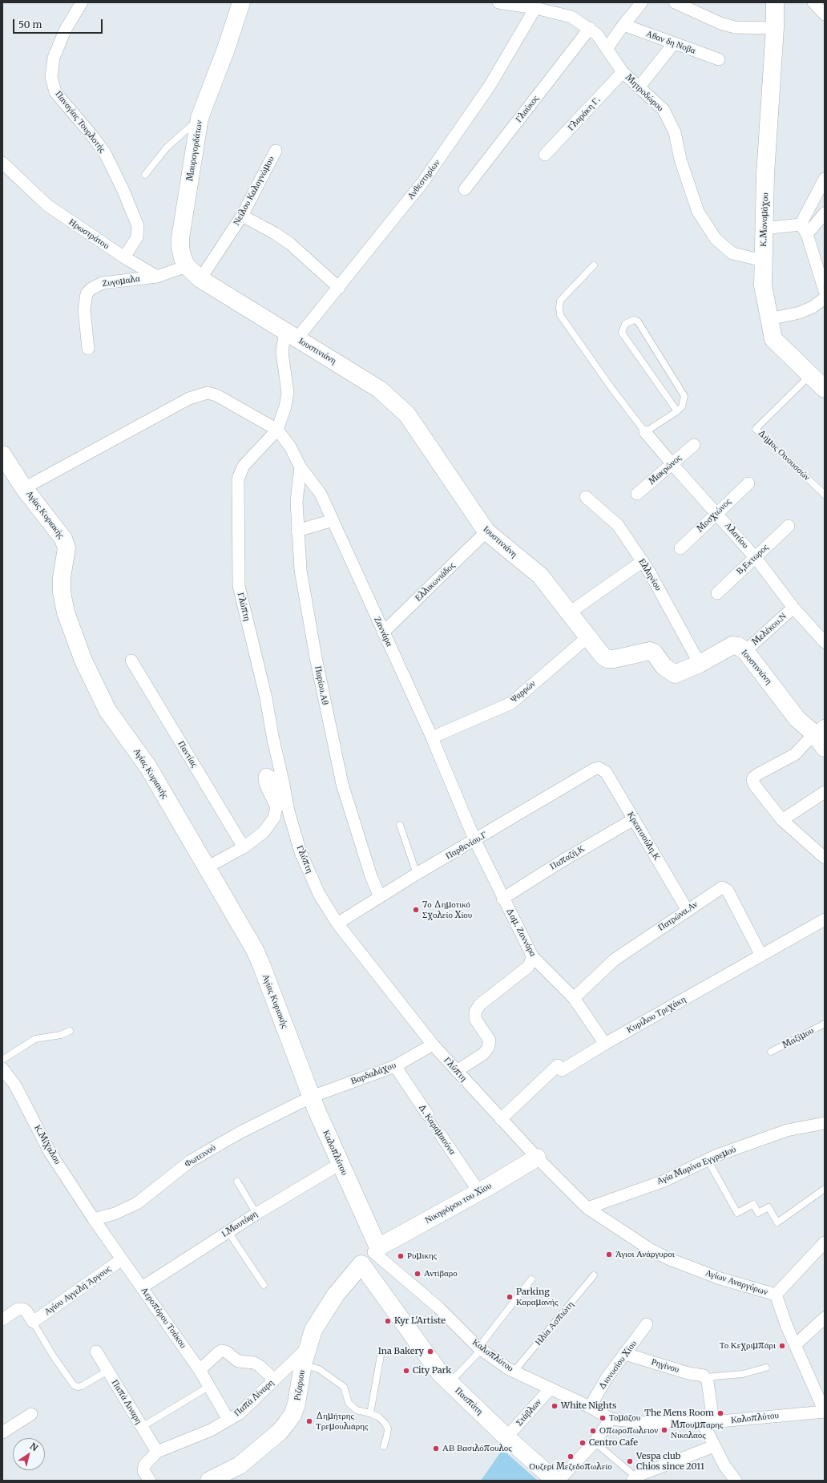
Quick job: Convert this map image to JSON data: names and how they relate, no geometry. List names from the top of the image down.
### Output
{
  "streets": {
    "street": [
      "Αθαν δη Νοβα",
      "Μητροδώρου",
      "Γλαύκος",
      "Γλαράκη Γ.",
      "Παναγίας Τουρλοτής",
      "Μαυρογορδάτων",
      "Ανθεστηρίων",
      "Νείλου Καλογνώμου",
      "Κ.Μονομάχου",
      "Ηρωστράτου",
      "Ζυγομαλα",
      "Ιουστινιάνη",
      "Μακρώνος",
      "Αγίας Κυριακής",
      "Μοσχιώνος",
      "Αλατίου",
      "Β,Εκτωρος",
      "Ελληνίου",
      "Ελλικωνιάδος",
      "Γλύπτη",
      "Μελέκου.Ν",
      "Ζαννάρα",
      "Παρίου.Αθ",
      "Ψαρρών",
      "Παντίας",
      "Κρεατσούλη.Κ",
      "Παρθενίου.Γ",
      "Παπαζή.Κ",
      "Πατρώνα.Αν",
      "Δαμ. Ζαννάρα",
      "Κυρίλου Τρεχάκη",
      "Βαρδαλάχου",
      "Δ. Καραμαούνα",
      "Κ.Μίχαλου",
      "Καλοπλύτου",
      "Φωτεινού",
      "Αγία Μαρίνα Εγγρεμού",
      "Νικηφόρου του Χίου",
      "Ι.Μουτάφη",
      "Αγίων Αναργύρων",
      "Αγίου Αγγελή Άργους",
      "Αεροπόρου Τσάκου",
      "Διονυσίου Χίου",
      "Ρηγίνου",
      "Ριζαριου",
      "Παπά Λίναρη",
      "Πασπάτη",
      "Παπά Λιναρη",
      "Στάβλων"
    ],
    "lane": ["Δήμος Οινουσσών", "Μαξίμου", "Ηλία Ασπιώτη"]
  },
  "crossings": [
    ["Μητροδώρου", "Γλαύκος"],
    ["Μητροδώρου", "Γλαράκη Γ."],
    ["Μητροδώρου", "Ανθεστηρίων"],
    ["Μητροδώρου", "Κ.Μονομάχου"],
    ["Παναγίας Τουρλοτής", "Ηρωστράτου"],
    ["Μαυρογορδάτων", "Ιουστινιάνη"],
    ["Ανθεστηρίων", "Ιουστινιάνη"],
    ["Νείλου Καλογνώμου", "Ιουστινιάνη"],
    ["Κ.Μονομάχου", "Δήμος Οινουσσών"],
    ["Ηρωστράτου", "Ζυγομαλα"],
    ["Ιουστινιάνη", "Ελληνίου"],
    ["Ιουστινιάνη", "Ελλικωνιάδος"],
    ["Ιουστινιάνη", "Μελέκου.Ν"],
    ["Ιουστινιάνη", "Ψαρρών"],
    ["Μακρώνος", "Αλατίου"],
    ["Αγίας Κυριακής", "Βαρδαλάχου"],
    ["Αγίας Κυριακής", "Καλοπλύτου"],
    ["Αγίας Κυριακής", "Φωτεινού"],
    ["Μοσχιώνος", "Αλατίου"],
    ["Αλατίου", "Β,Εκτωρος"],
    ["Αλατίου", "Μελέκου.Ν"],
    ["Ελλικωνιάδος", "Ζαννάρα"],
    ["Γλύπτη", "Ζαννάρα"],
    ["Γλύπτη", "Παρθενίου.Γ"],
    ["Γλύπτη", "Κυρίλου Τρεχάκη"],
    ["Γλύπτη", "Βαρδαλάχου"],
    ["Γλύπτη", "Αγία Μαρίνα Εγγρεμού"],
    ["Γλύπτη", "Νικηφόρου του Χίου"],
    ["Γλύπτη", "Αγίων Αναργύρων"],
    ["Ζαννάρα", "Παρίου.Αθ"],
    ["Ζαννάρα", "Ψαρρών"],
    ["Ζαννάρα", "Παρθενίου.Γ"],
    ["Ζαννάρα", "Δαμ. Ζαννάρα"],
    ["Παρίου.Αθ", "Παρθενίου.Γ"],
    ["Κρεατσούλη.Κ", "Παρθενίου.Γ"],
    ["Κρεατσούλη.Κ", "Παπαζή.Κ"],
    ["Κρεατσούλη.Κ", "Πατρώνα.Αν"],
    ["Παρθενίου.Γ", "Δαμ. Ζαννάρα"],
    ["Παπαζή.Κ", "Δαμ. Ζαννάρα"],
    ["Πατρώνα.Αν", "Δαμ. Ζαννάρα"],
    ["Πατρώνα.Αν", "Κυρίλου Τρεχάκη"],
    ["Δαμ. Ζαννάρα", "Κυρίλου Τρεχάκη"],
    ["Βαρδαλάχου", "Δ. Καραμαούνα"],
    ["Βαρδαλάχου", "Καλοπλύτου"],
    ["Βαρδαλάχου", "Φωτεινού"],
    ["Δ. Καραμαούνα", "Νικηφόρου του Χίου"],
    ["Κ.Μίχαλου", "Φωτεινού"],
    ["Κ.Μίχαλου", "Αεροπόρου Τσάκου"],
    ["Καλοπλύτου", "Φωτεινού"],
    ["Καλοπλύτου", "Νικηφόρου του Χίου"],
    ["Καλοπλύτου", "Ι.Μουτάφη"],
    ["Καλοπλύτου", "Αγίων Αναργύρων"],
    ["Καλοπλύτου", "Ηλία Ασπιώτη"],
    ["Καλοπλύτου", "Διονυσίου Χίου"],
    ["Καλοπλύτου", "Στάβλων"],
    ["Φωτεινού", "Αεροπόρου Τσάκου"],
    ["Αγία Μαρίνα Εγγρεμού", "Αγίων Αναργύρων"],
    ["Ι.Μουτάφη", "Αεροπόρου Τσάκου"],
    ["Αγίου Αγγελή Άργους", "Αεροπόρου Τσάκου"],
    ["Αεροπόρου Τσάκου", "Παπά Λίναρη"],
    ["Διονυσίου Χίου", "Ρηγίνου"],
    ["Ριζαριου", "Παπά Λίναρη"],
    ["Ριζαριου", "Πασπάτη"],
    ["Παπά Λίναρη", "Παπά Λιναρη"],
    ["Πασπάτη", "Στάβλων"]
  ],
  "places": [
    "7ο Δημοτικό Σχολείο Χίου",
    "Άγιοι Ανάργυροι",
    "Ρυμικης",
    "Αντίβαρο",
    "Parking Καραμανής",
    "Kyr L'Artiste",
    "Το Κεχριμπάρι",
    "Ina Bakery",
    "City Park",
    "White Nights",
    "The Mens Room",
    "Τομάζου",
    "Δημήτρης Τρεμουλιάρης",
    "Μπουμπαρης Νικολαος",
    "Οπωροπωλειον",
    "Centro Cafe",
    "ΑΒ Βασιλόπουλος",
    "Ουζερί Μεζεδοπωλείο",
    "Vespa club Chios since 2011"
  ],
  "scale_bar": "50 m",
  "north": "top right"
}
